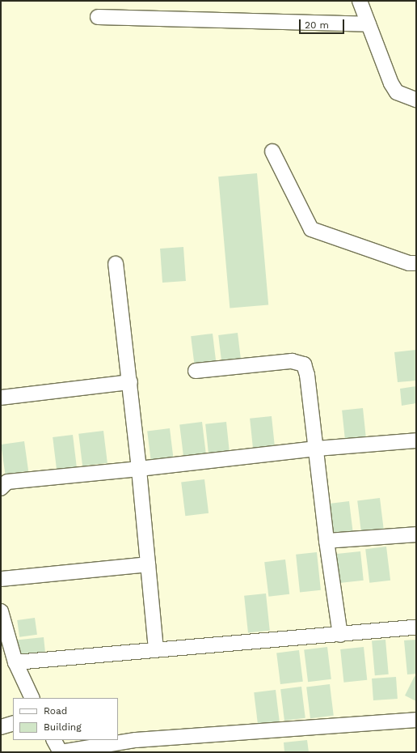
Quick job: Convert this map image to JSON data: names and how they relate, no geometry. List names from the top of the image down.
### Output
{
  "legend": ["Road", "Building"],
  "scale_bar": "20 m"
}
